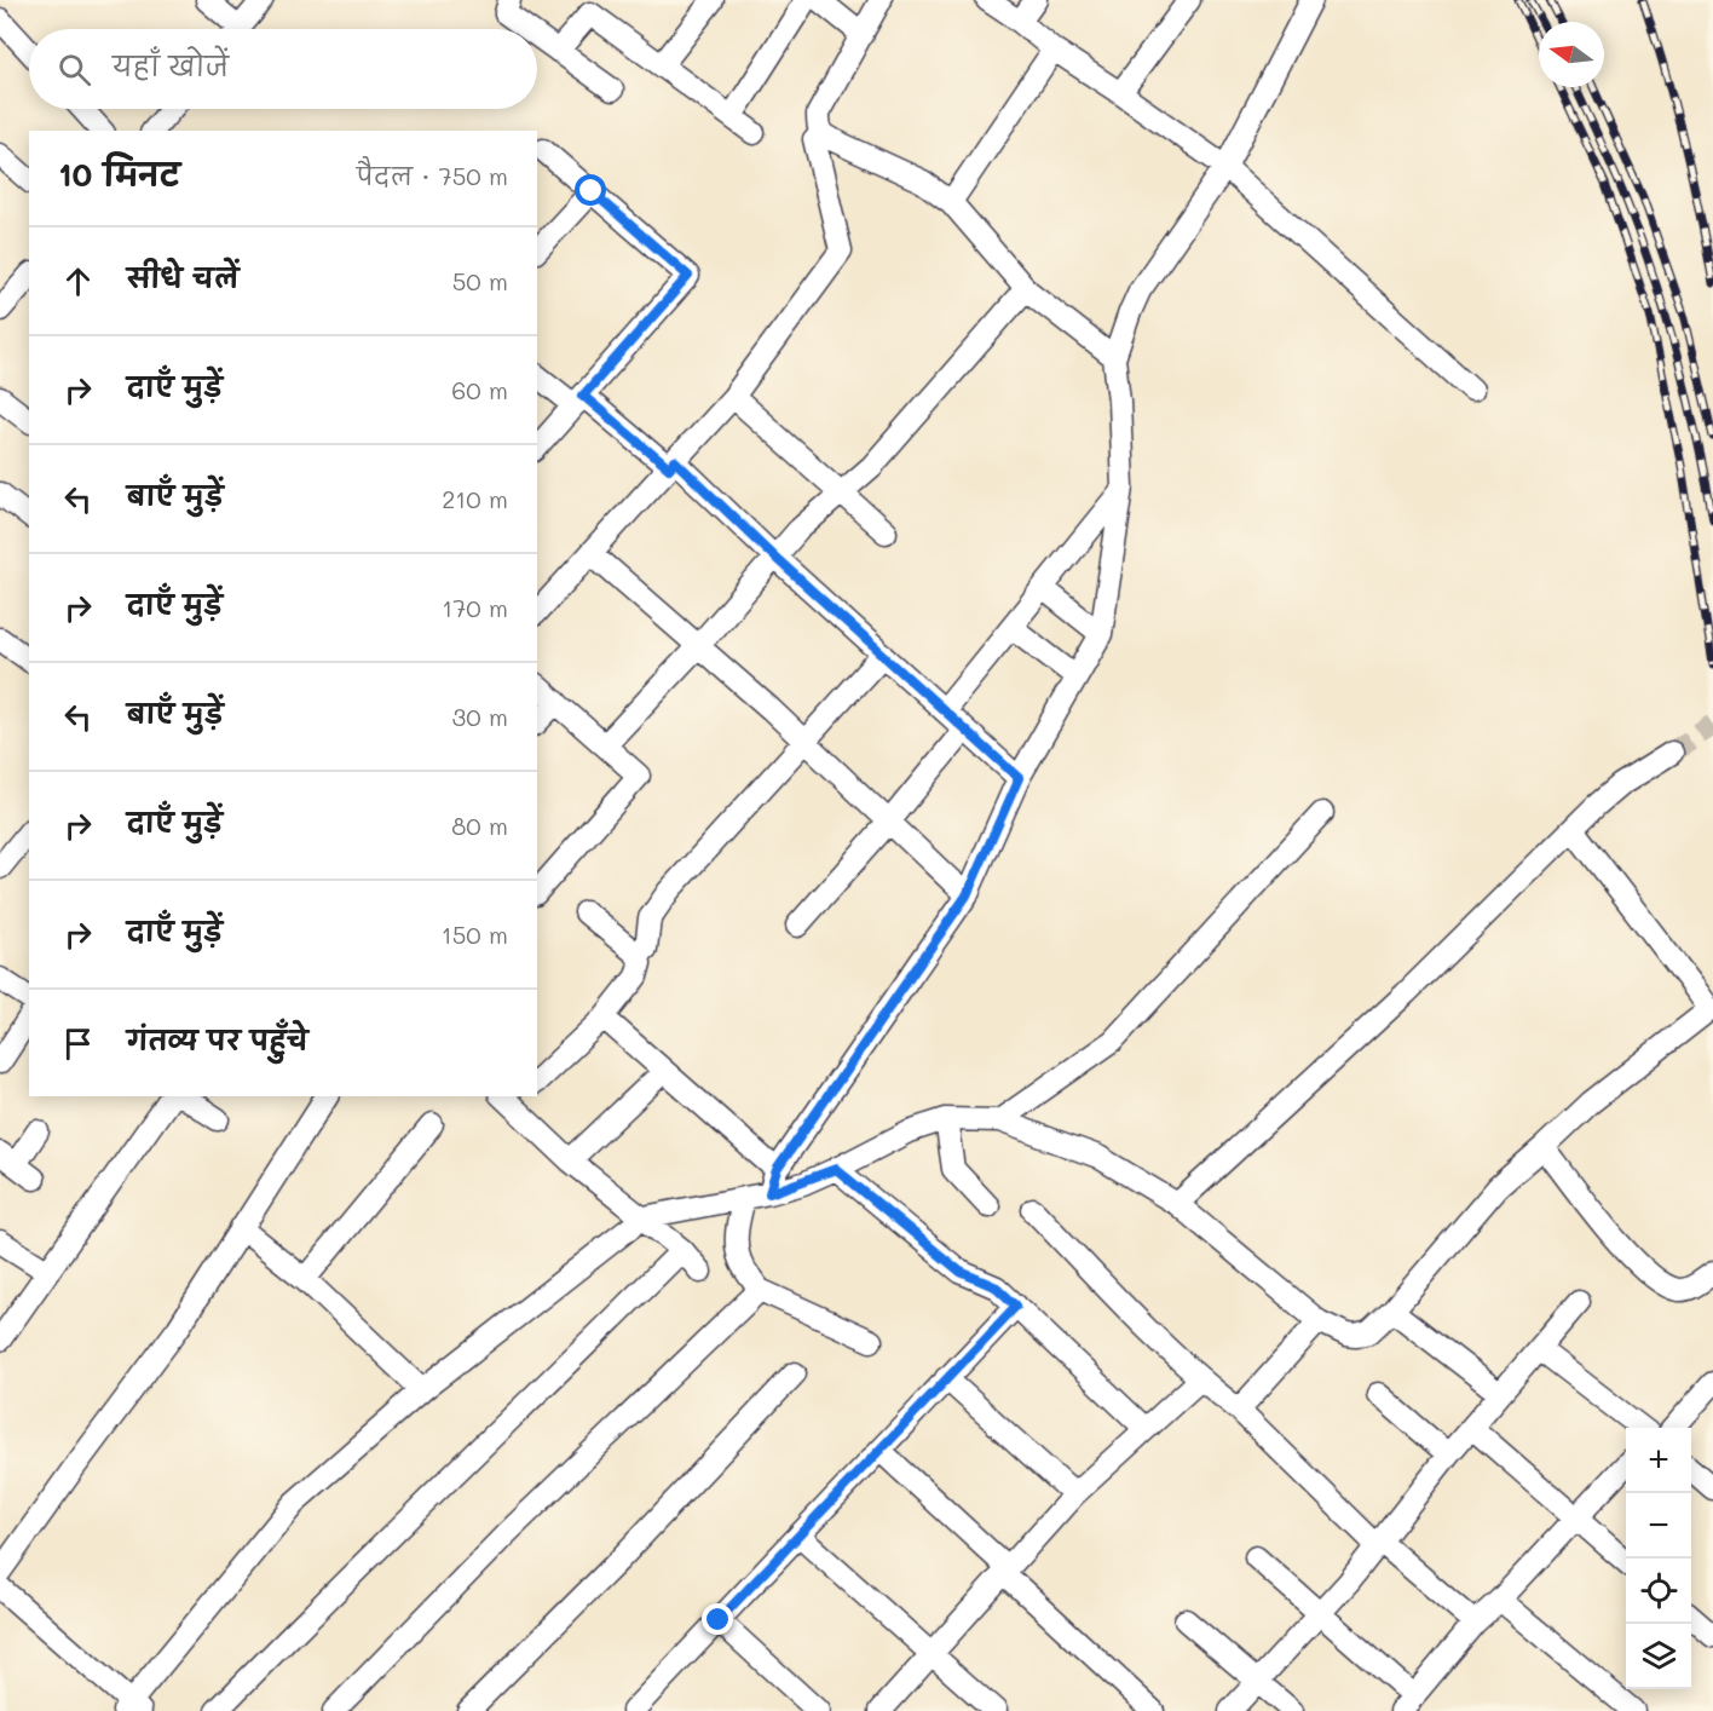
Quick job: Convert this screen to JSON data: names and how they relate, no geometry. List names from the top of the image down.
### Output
{
  "north": "left",
  "page": {
    "search": "यहाँ खोजें",
    "heading": ["10 मिनट", "पैदल · 750 m"],
    "list": [
      ["सीधे चलें", "50 m"],
      ["दाएँ मुड़ें", "60 m"],
      ["बाएँ मुड़ें", "210 m"],
      ["दाएँ मुड़ें", "170 m"],
      ["बाएँ मुड़ें", "30 m"],
      ["दाएँ मुड़ें", "80 m"],
      ["दाएँ मुड़ें", "150 m"],
      "गंतव्य पर पहुँचे"
    ],
    "map_buttons": ["+", "−"]
  }
}
